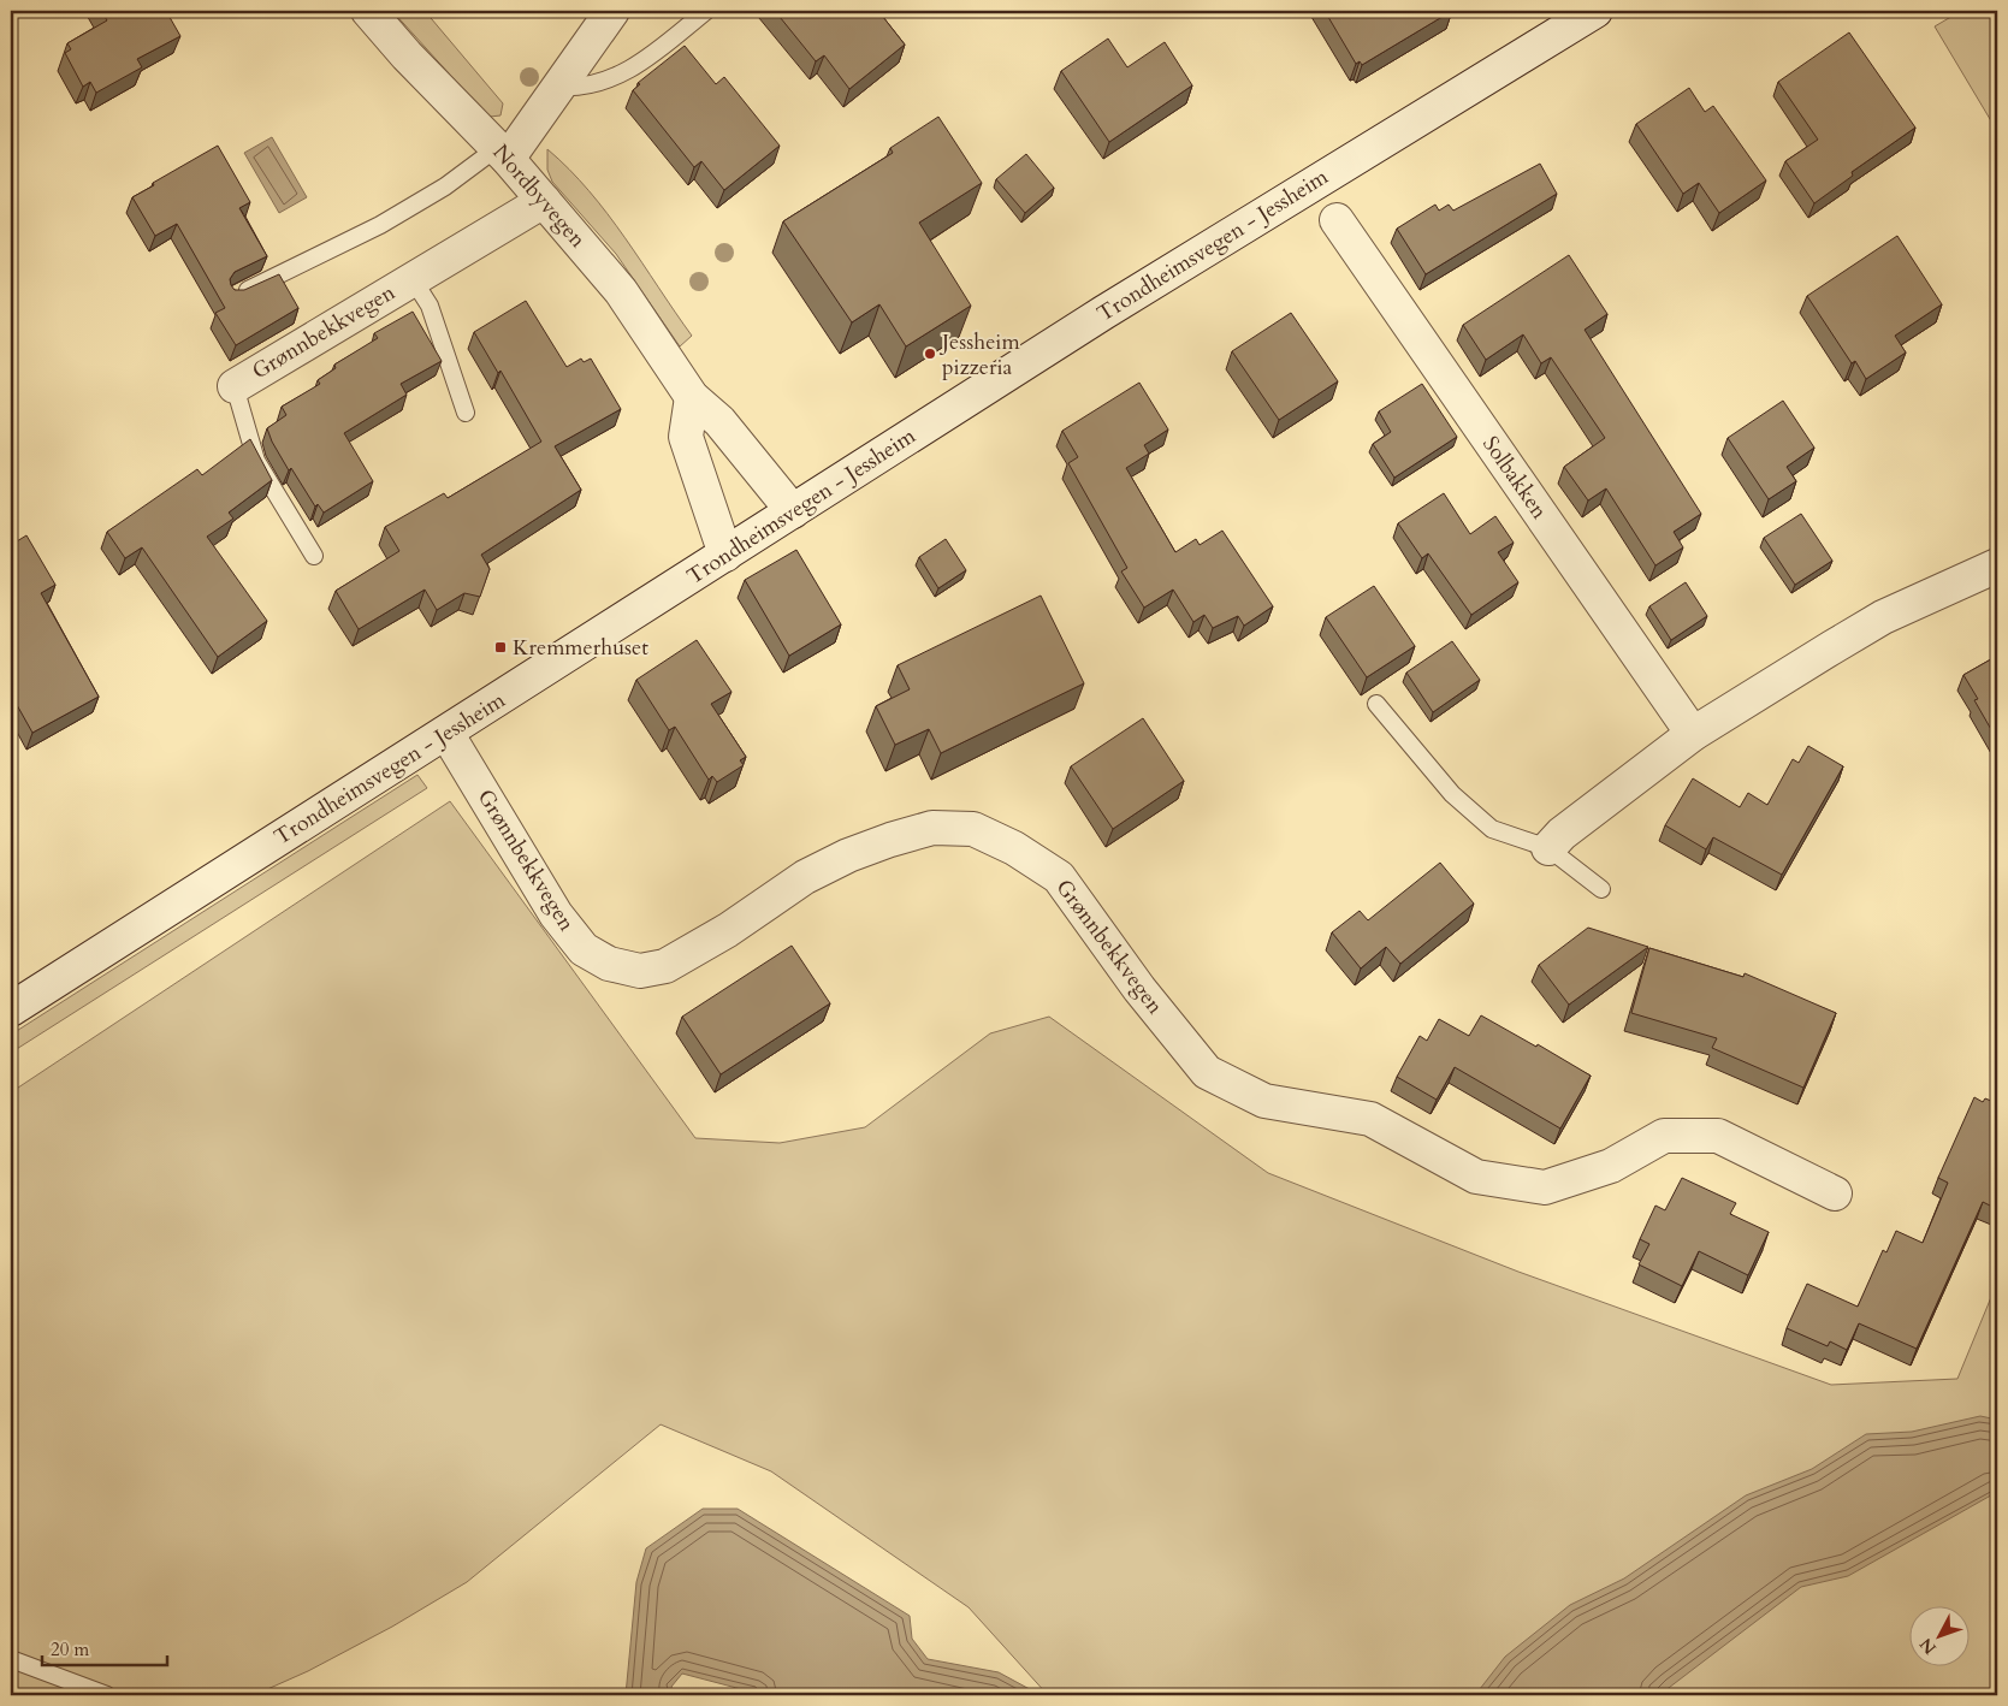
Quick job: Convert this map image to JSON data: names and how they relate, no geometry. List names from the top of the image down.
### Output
{
  "streets": {
    "street": [
      "Nordbyvegen",
      "Trondheimsvegen - Jessheim",
      "Grønnbekkvegen",
      "Solbakken"
    ]
  },
  "crossings": [
    ["Nordbyvegen", "Trondheimsvegen - Jessheim"],
    ["Nordbyvegen", "Grønnbekkvegen"],
    ["Trondheimsvegen - Jessheim", "Grønnbekkvegen"]
  ],
  "places": {
    "other": ["Jessheim pizzeria"],
    "transit": ["Kremmerhuset"]
  },
  "scale_bar": "20 m",
  "north": "bottom left"
}
